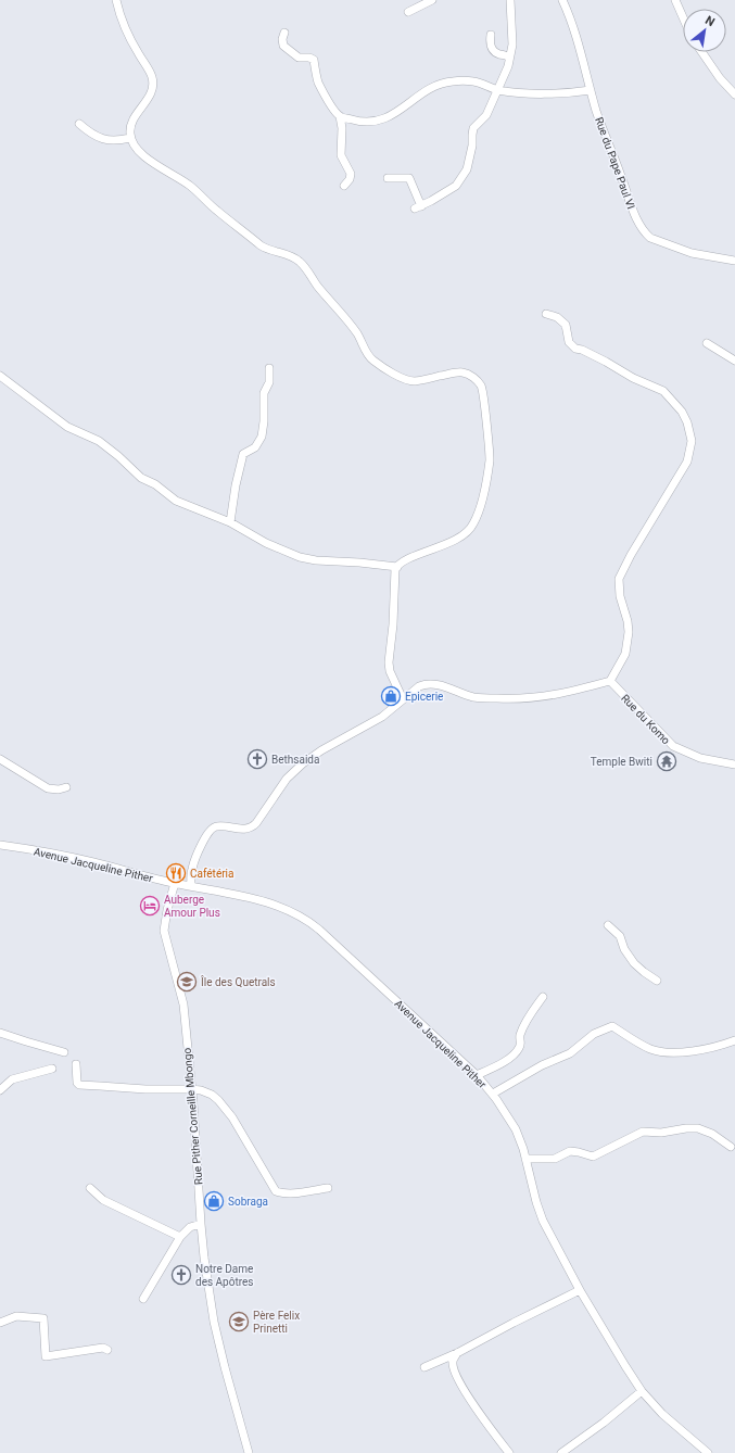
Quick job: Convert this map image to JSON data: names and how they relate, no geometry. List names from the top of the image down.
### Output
{
  "streets": {
    "street": [
      "Rue du Pape Paul VI",
      "Rue du Komo",
      "Avenue Jacqueline Pither",
      "Rue Pither Corneille Mbongo"
    ]
  },
  "crossings": [
    ["Avenue Jacqueline Pither", "Rue Pither Corneille Mbongo"]
  ],
  "places": {
    "shop": ["Epicerie", "Sobraga"],
    "church": ["Bethsaida", "Notre Dame des Apôtres"],
    "temple": ["Temple Bwiti"],
    "restaurant": ["Cafétéria"],
    "hotel": ["Auberge Amour Plus"],
    "school or university": ["Île des Quetrals", "Père Felix Prinetti"]
  },
  "north": "top right"
}
